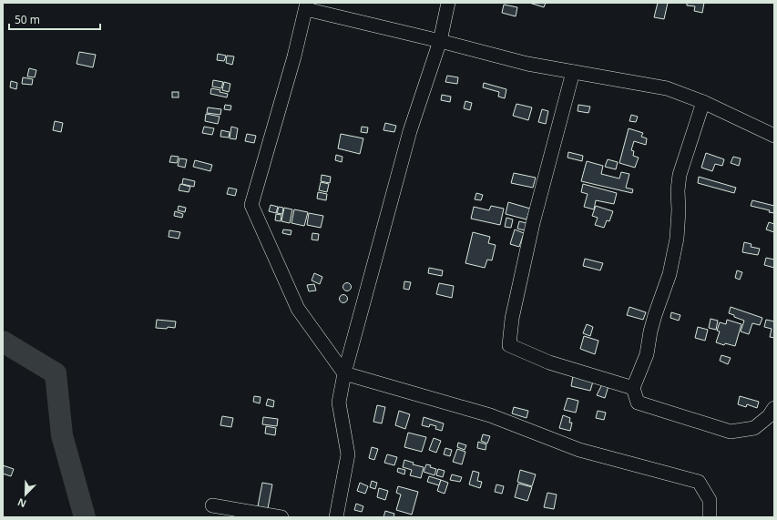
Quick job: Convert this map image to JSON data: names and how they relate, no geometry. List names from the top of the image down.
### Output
{
  "scale_bar": "50 m",
  "north": "bottom left"
}
